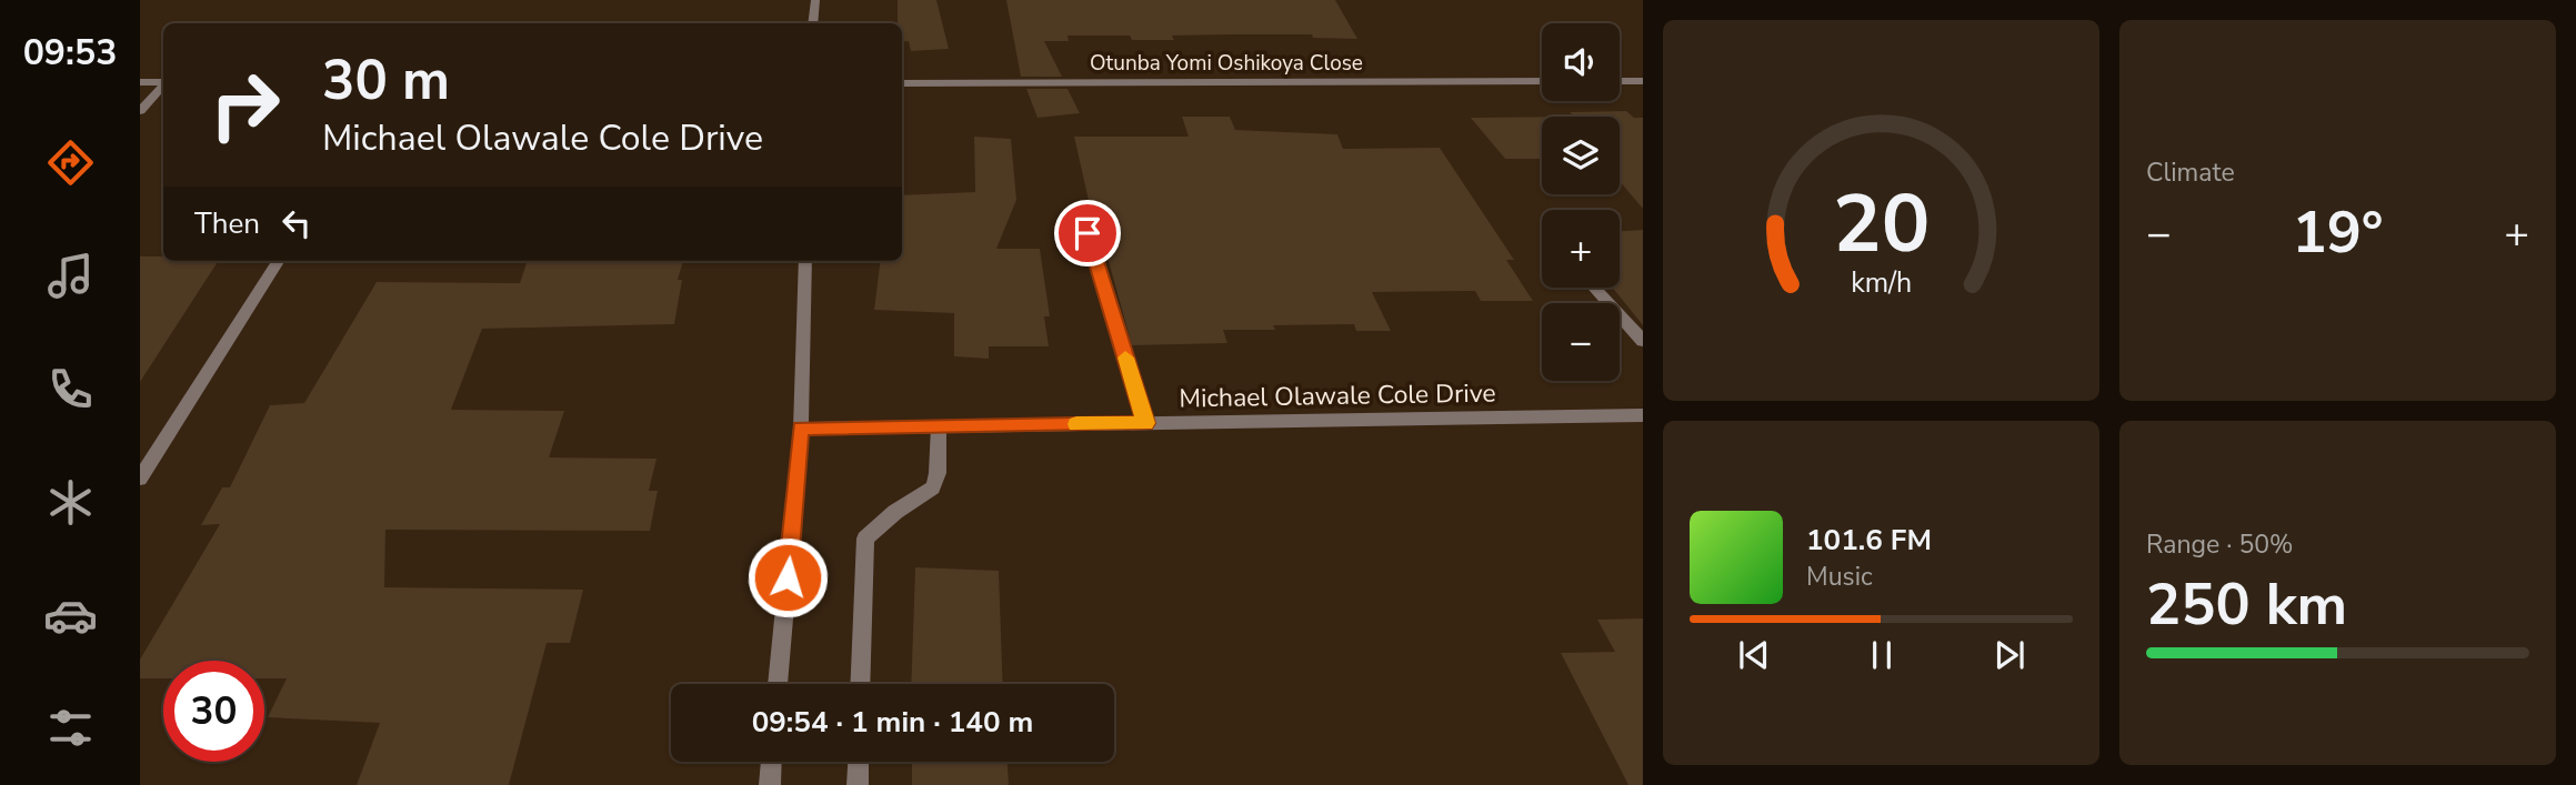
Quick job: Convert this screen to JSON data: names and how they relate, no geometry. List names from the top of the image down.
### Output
{
  "streets": {
    "street": ["Otunba Yomi Oshikoya Close", "Michael Olawale Cole Drive"]
  },
  "page": {
    "tabs": "09:53",
    "tile": [
      "Climate",
      ["Range · 50%", "250 km"]
    ],
    "map_buttons": ["+", "−"],
    "turn": ["30 m", "Michael Olawale Cole Drive"],
    "then": "Then",
    "heat": ["−", "19°", "+"],
    "song": ["101.6 FM", "Music"],
    "limit": "30",
    "trip": "09:54 · 1 min · 140 m",
    "gauge": ["20", "km/h"]
  }
}
